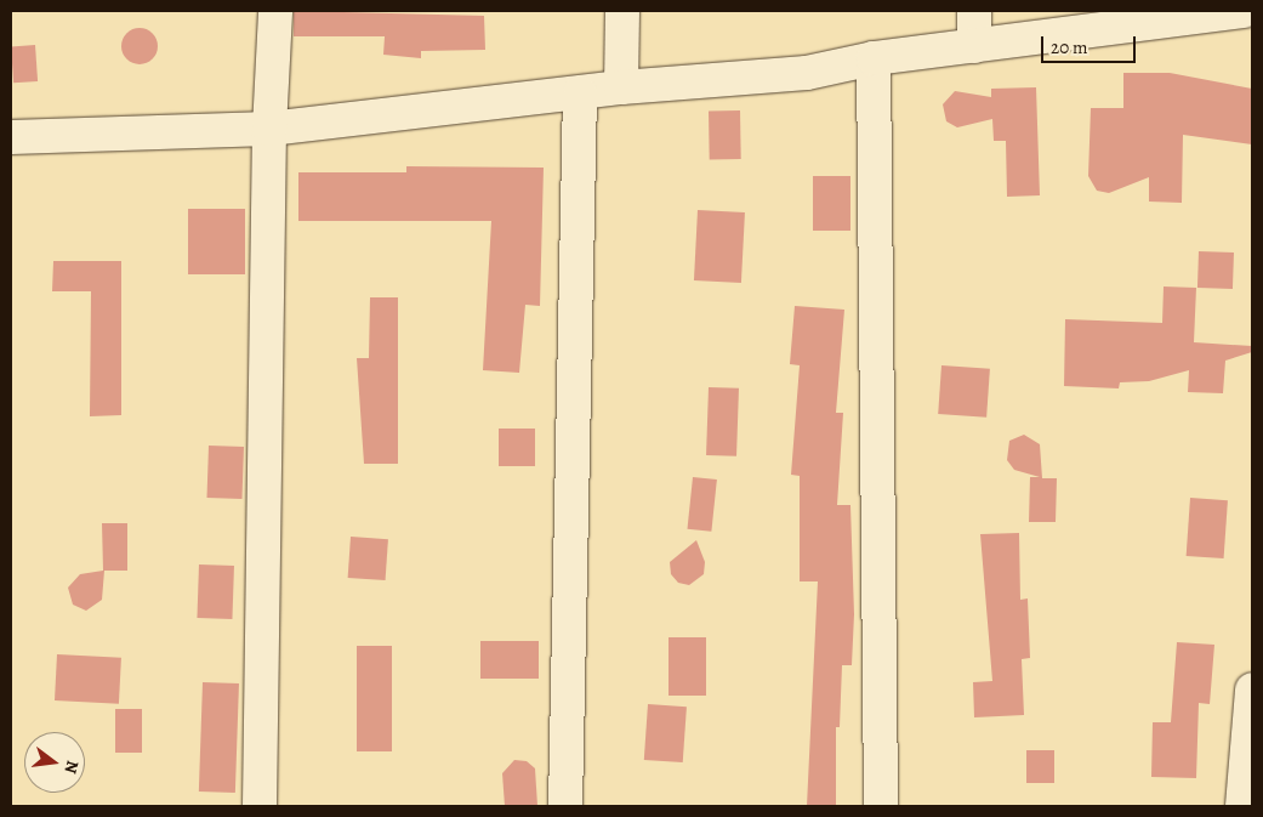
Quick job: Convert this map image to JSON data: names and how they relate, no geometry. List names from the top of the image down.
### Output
{
  "scale_bar": "20 m",
  "north": "right"
}
